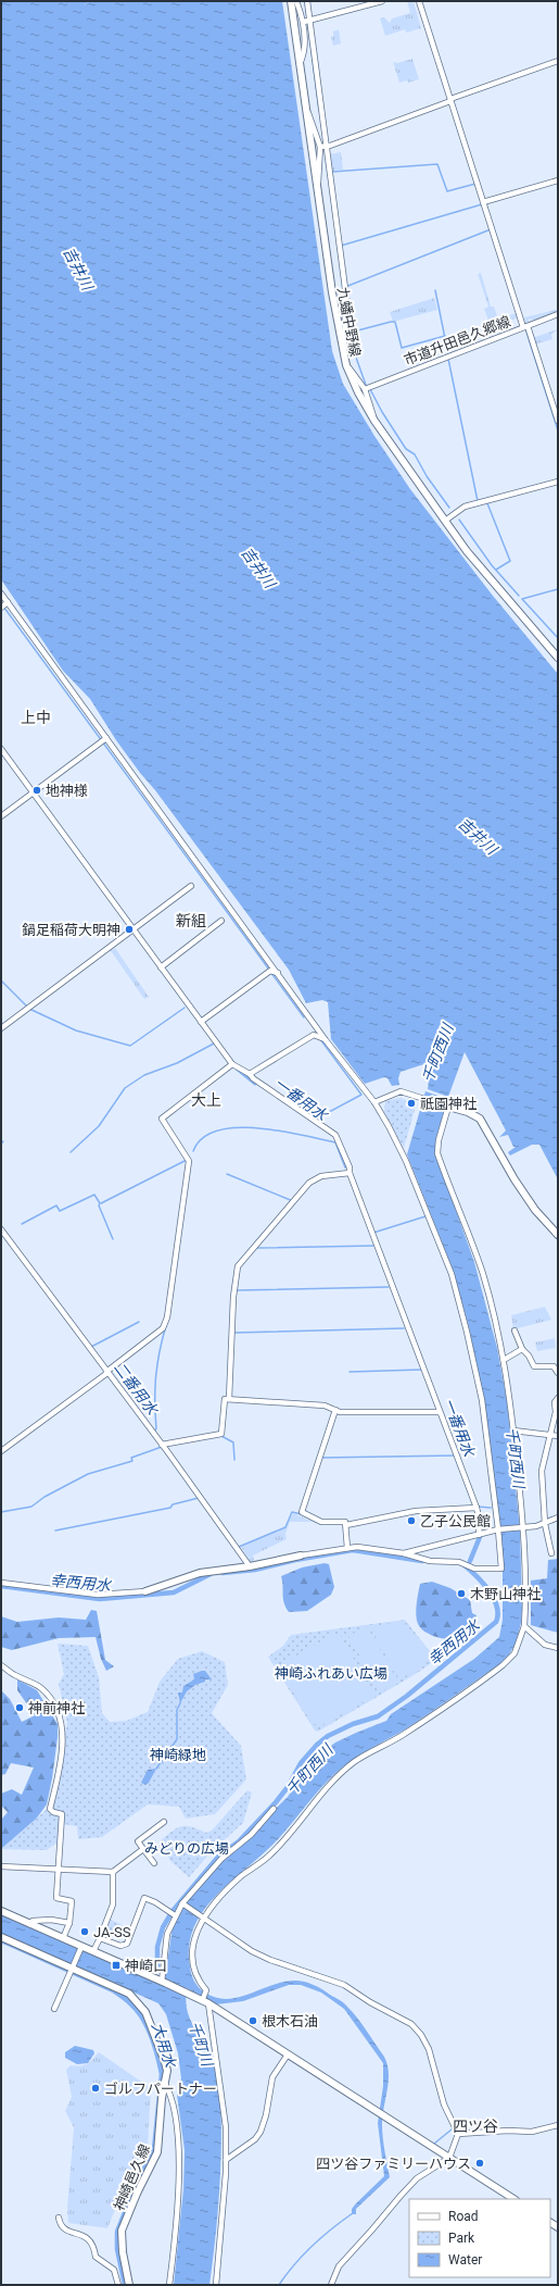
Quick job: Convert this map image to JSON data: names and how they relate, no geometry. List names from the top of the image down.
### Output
{
  "streets": {
    "main road": ["九蟠中野線", "神崎邑久線"],
    "street": ["市道升田邑久郷線"]
  },
  "districts": [
    "上中",
    "新組",
    "大上",
    "四ツ谷"
  ],
  "water": [
    "吉井川",
    "千町西川",
    "一番用水",
    "二番用水",
    "幸西用水",
    "千町川",
    "大用水"
  ],
  "parks": ["神崎ふれあい広場", "神崎緑地", "みどりの広場"],
  "places": {
    "other": [
      "地神様",
      "鍋足稲荷大明神",
      "祇園神社",
      "乙子公民館",
      "木野山神社",
      "神前神社",
      "JA-SS",
      "根木石油",
      "ゴルフパートナー",
      "四ツ谷ファミリーハウス"
    ],
    "transit": ["神崎口"]
  },
  "legend": ["Road", "Park", "Water"]
}
